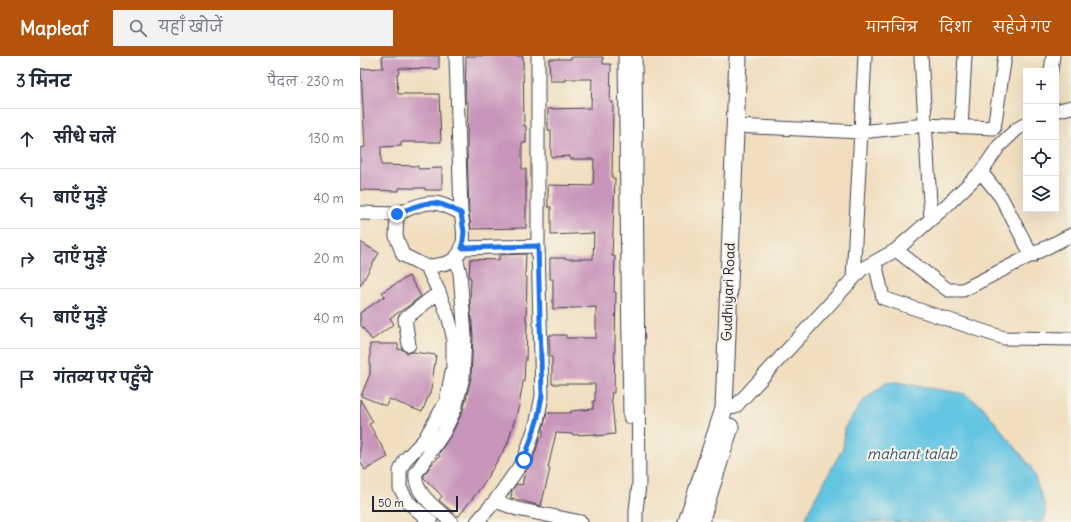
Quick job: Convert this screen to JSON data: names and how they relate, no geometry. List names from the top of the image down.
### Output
{
  "streets": {
    "street": ["Gudhiyari Road"]
  },
  "water": ["mahant talab"],
  "scale_bar": "50 m",
  "page": {
    "header": "Mapleaf",
    "search": "यहाँ खोजें",
    "nav": ["मानचित्र", "दिशा", "सहेजे गए"],
    "heading": ["3 मिनट", "पैदल · 230 m"],
    "map_buttons": ["+", "−"],
    "list": [
      ["सीधे चलें", "130 m"],
      ["बाएँ मुड़ें", "40 m"],
      ["दाएँ मुड़ें", "20 m"],
      ["बाएँ मुड़ें", "40 m"],
      "गंतव्य पर पहुँचे"
    ],
    "scale": "50 m"
  }
}
